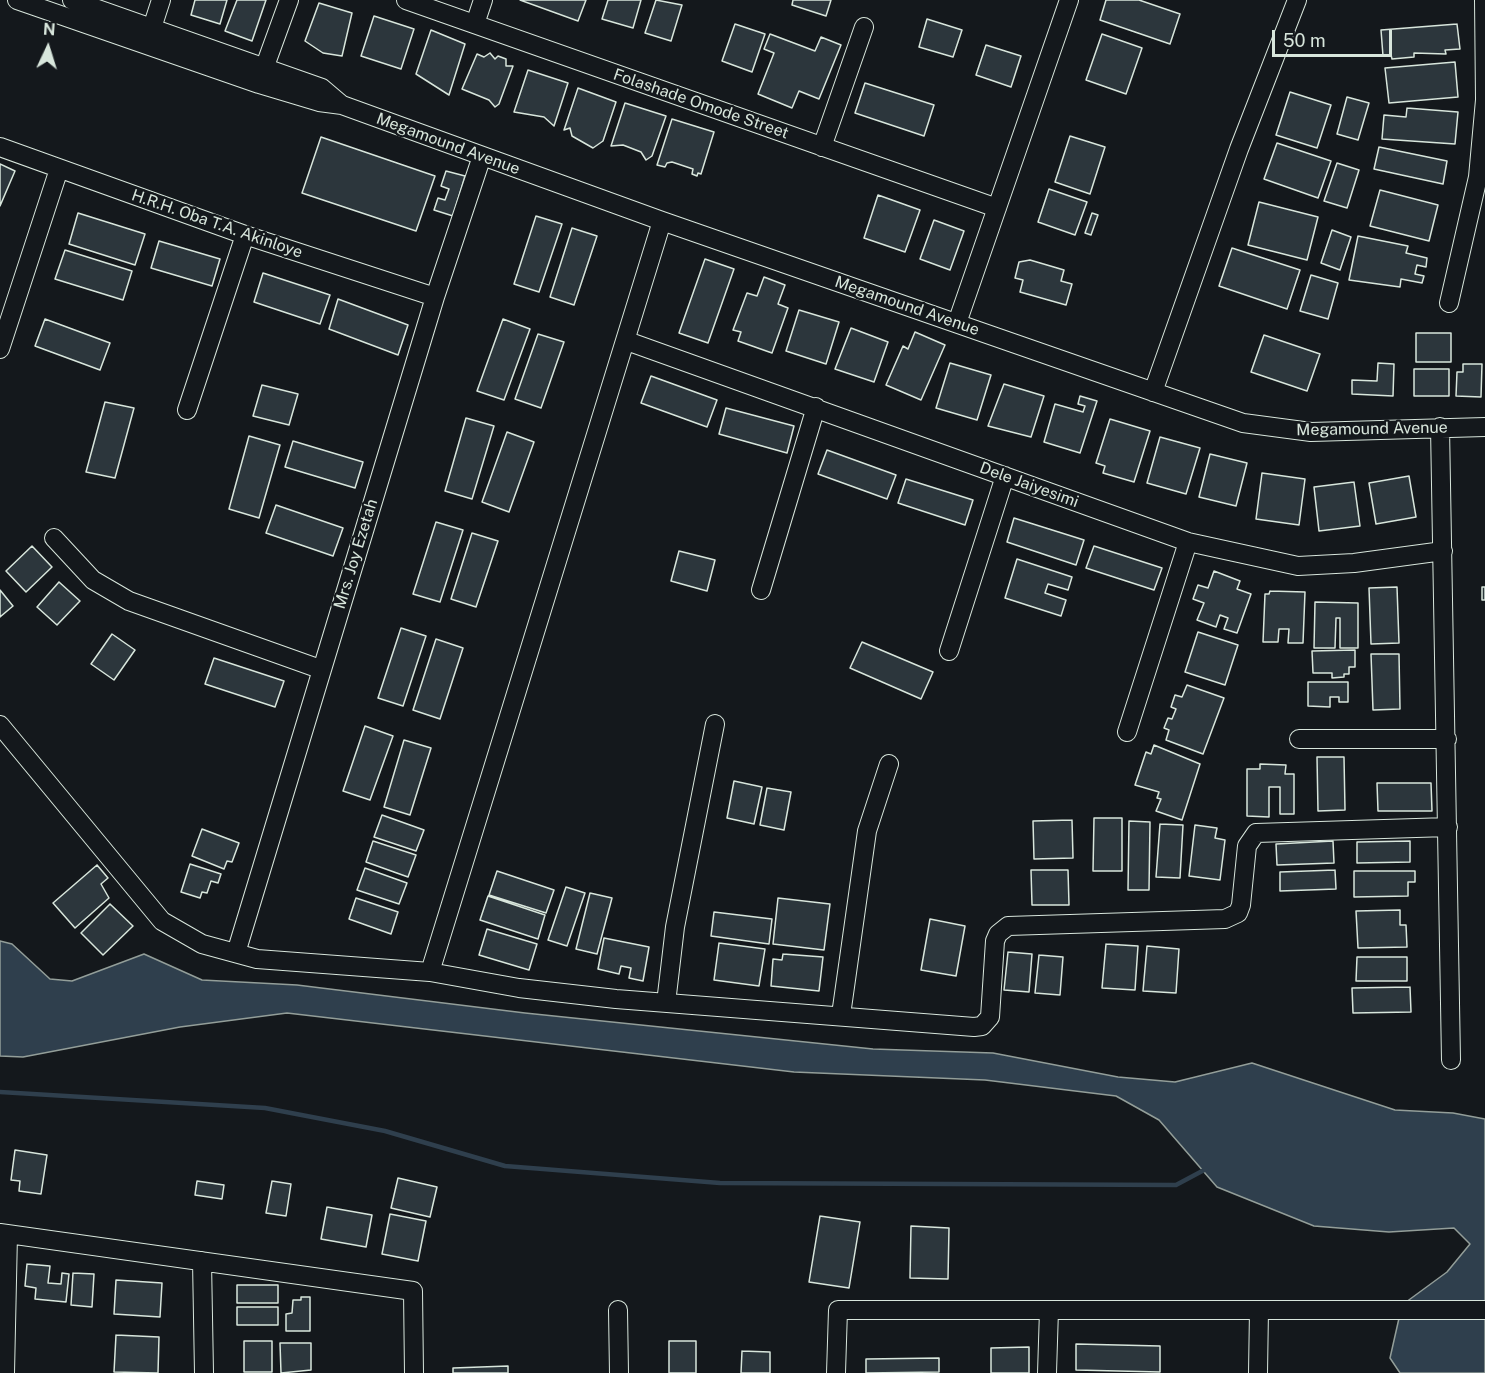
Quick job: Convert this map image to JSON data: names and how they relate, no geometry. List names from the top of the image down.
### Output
{
  "streets": {
    "street": [
      "Folashade Omode Street",
      "Megamound Avenue",
      "H.R.H. Oba T.A. Akinloye",
      "Dele Jaiyesimi",
      "Mrs. Joy Ezetah"
    ]
  },
  "crossings": [
    ["Megamound Avenue", "Mrs. Joy Ezetah"],
    ["H.R.H. Oba T.A. Akinloye", "Mrs. Joy Ezetah"]
  ],
  "scale_bar": "50 m",
  "north": "top"
}
